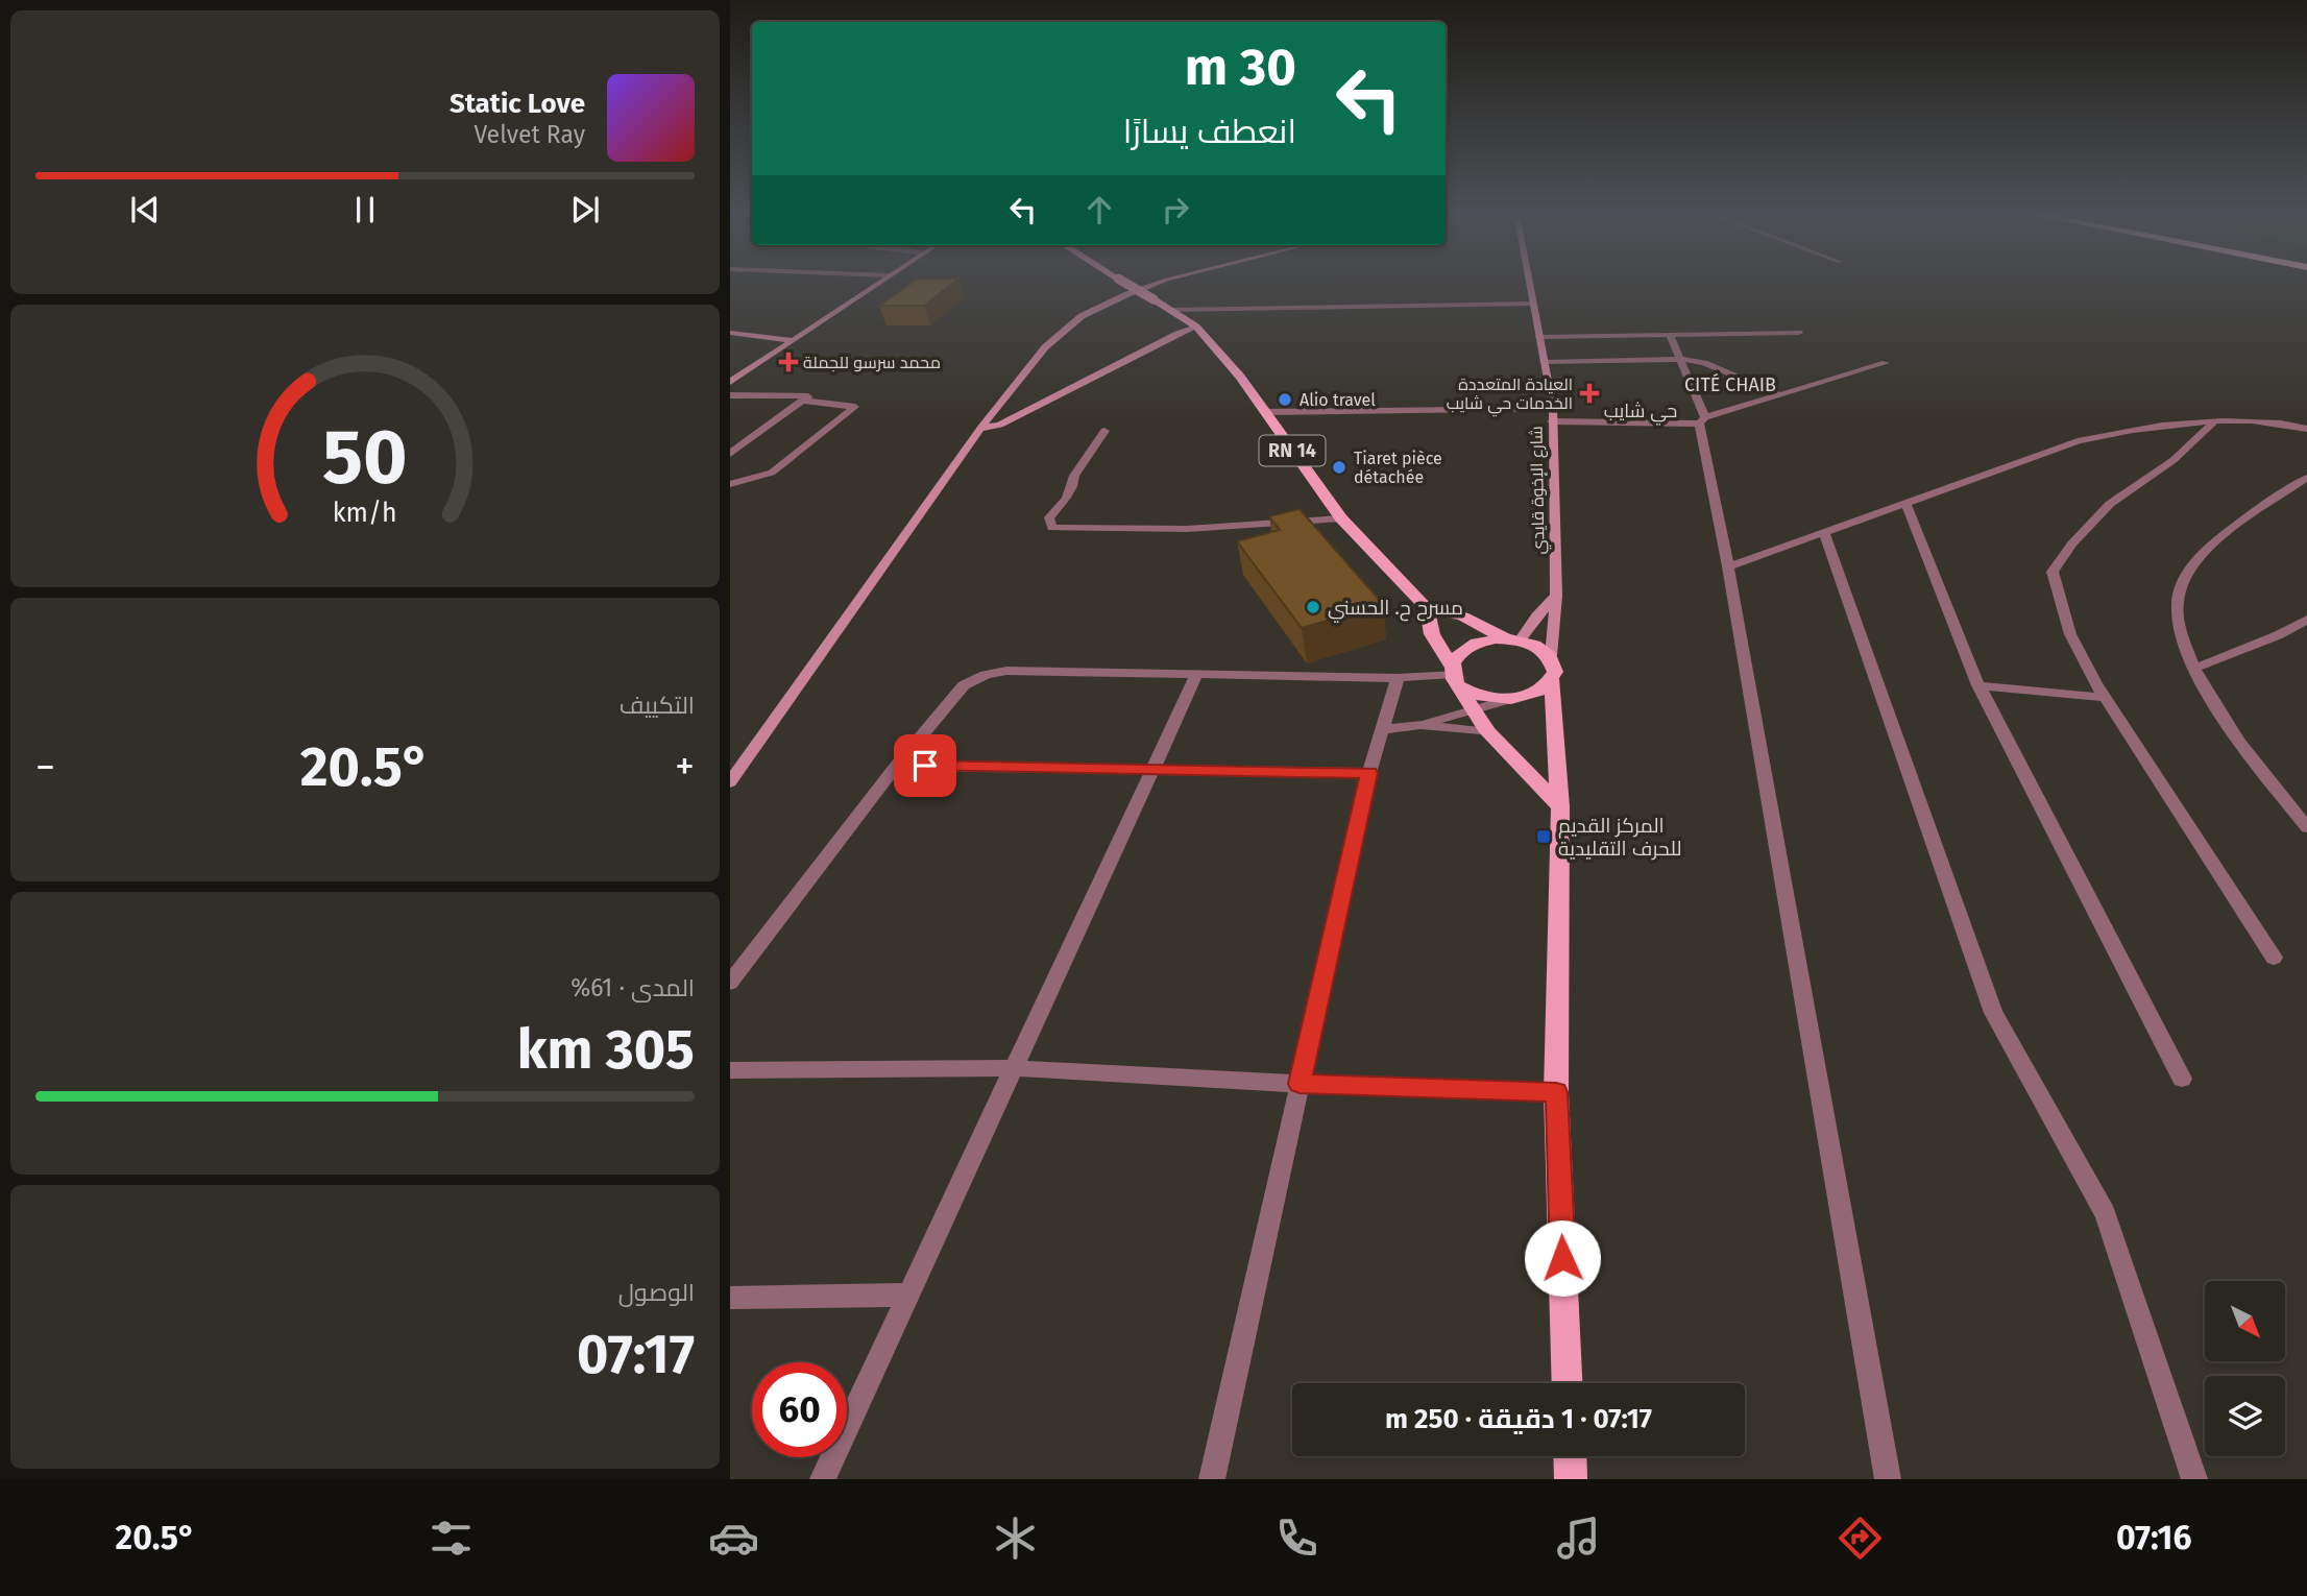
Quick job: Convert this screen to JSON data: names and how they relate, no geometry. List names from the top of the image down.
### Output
{
  "streets": {
    "main road": ["RN 14"],
    "street": ["شارع الإخوة قايدي"]
  },
  "crossings": [
    ["RN 14", "شارع الإخوة قايدي"]
  ],
  "districts": ["CITÉ CHAIB", "حي شايب"],
  "places": {
    "health": ["محمد سرسو للجملة", "العيادة المتعددة الخدمات حي شايب"],
    "other": ["Alio travel", "Tiaret pièce détachée", "مسرح ح. الحسني"],
    "transit": ["المركز القديم للحرف التقليدية"]
  },
  "north": "bottom right",
  "page": {
    "turn": ["30 m", "انعطف يسارًا"],
    "song": ["Static Love", "Velvet Ray"],
    "tile": [
      "التكييف",
      ["المدى · 61%", "305 km"],
      ["الوصول", "07:17"]
    ],
    "heat": ["−", "20.5°", "+"],
    "limit": "60",
    "trip": "07:17 · 1 دقيقة · 250 m",
    "tabs": ["07:16", "20.5°"],
    "gauge": ["50", "km/h"]
  }
}
